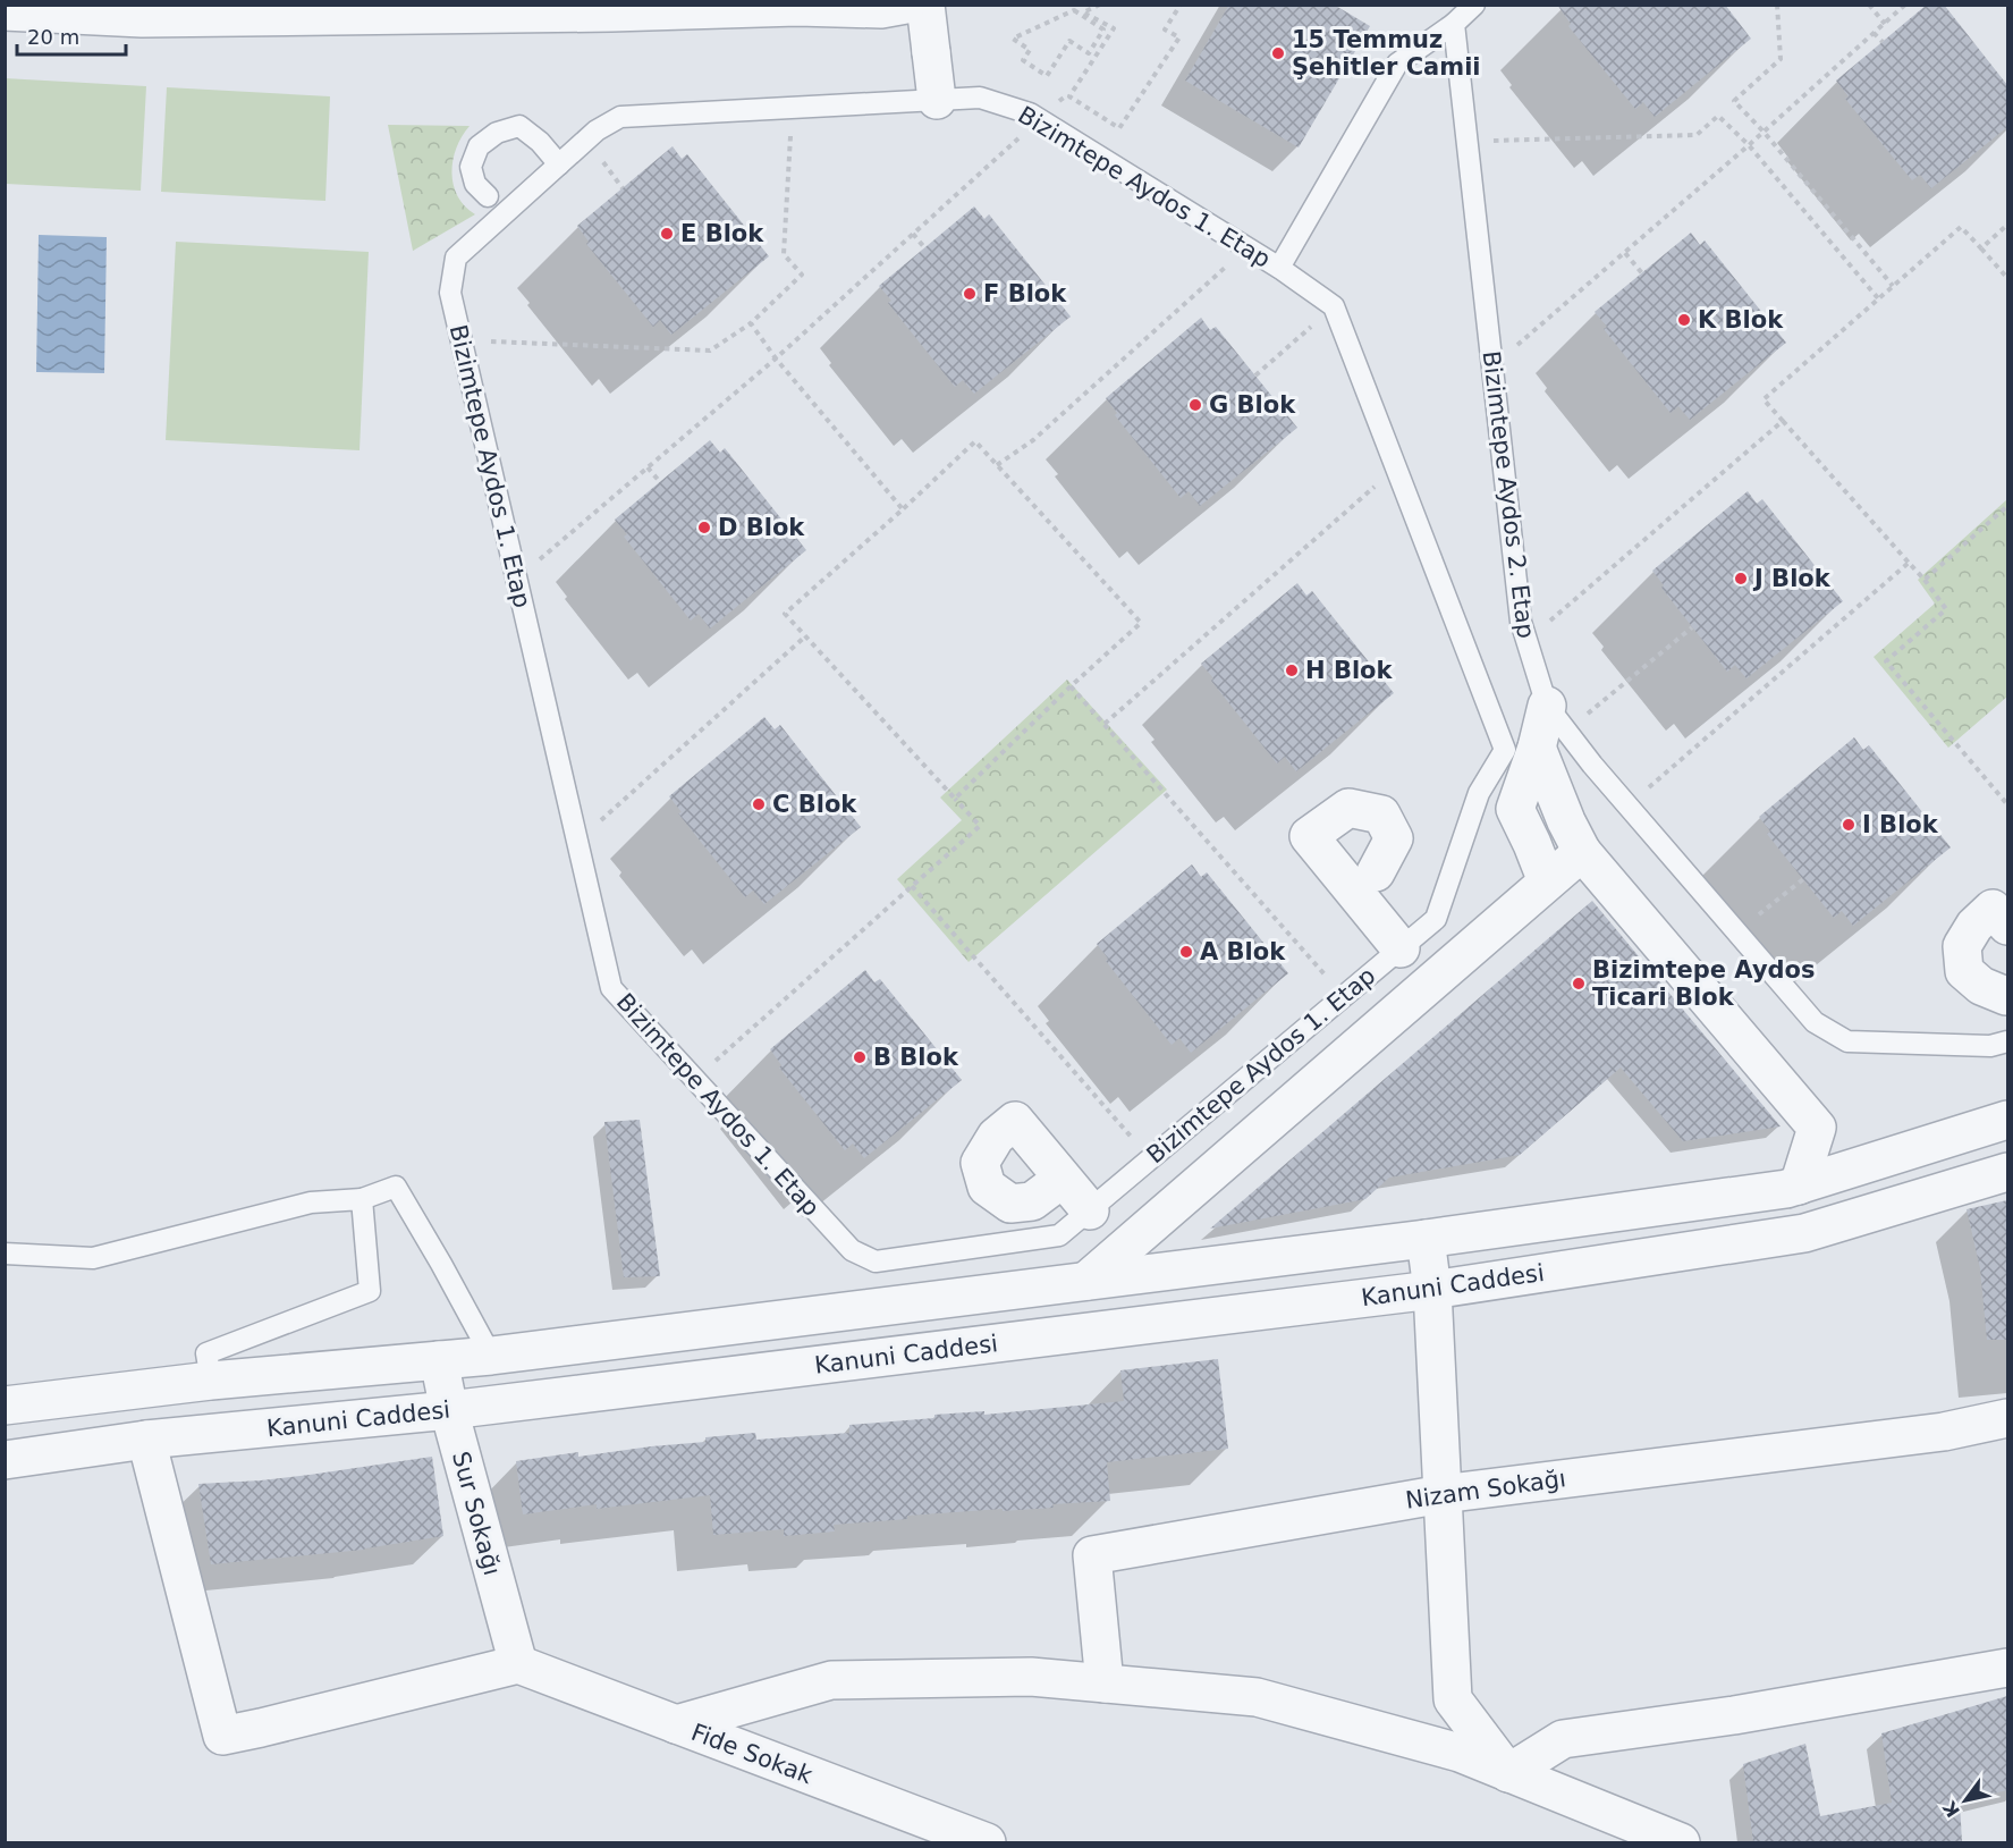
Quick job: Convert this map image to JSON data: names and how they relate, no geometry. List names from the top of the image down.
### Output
{
  "streets": {
    "street": [
      "Kanuni Caddesi",
      "Nizam Sokağı",
      "Sur Sokağı",
      "Fide Sokak"
    ],
    "lane": ["Bizimtepe Aydos 1. Etap", "Bizimtepe Aydos 2. Etap"]
  },
  "crossings": [
    ["Bizimtepe Aydos 1. Etap", "Bizimtepe Aydos 2. Etap"],
    ["Kanuni Caddesi", "Sur Sokağı"],
    ["Sur Sokağı", "Fide Sokak"]
  ],
  "places": [
    "15 Temmuz Şehitler Camii",
    "E Blok",
    "F Blok",
    "K Blok",
    "G Blok",
    "D Blok",
    "J Blok",
    "H Blok",
    "C Blok",
    "I Blok",
    "A Blok",
    "Bizimtepe Aydos Ticari Blok",
    "B Blok"
  ],
  "scale_bar": "20 m",
  "north": "bottom left"
}
